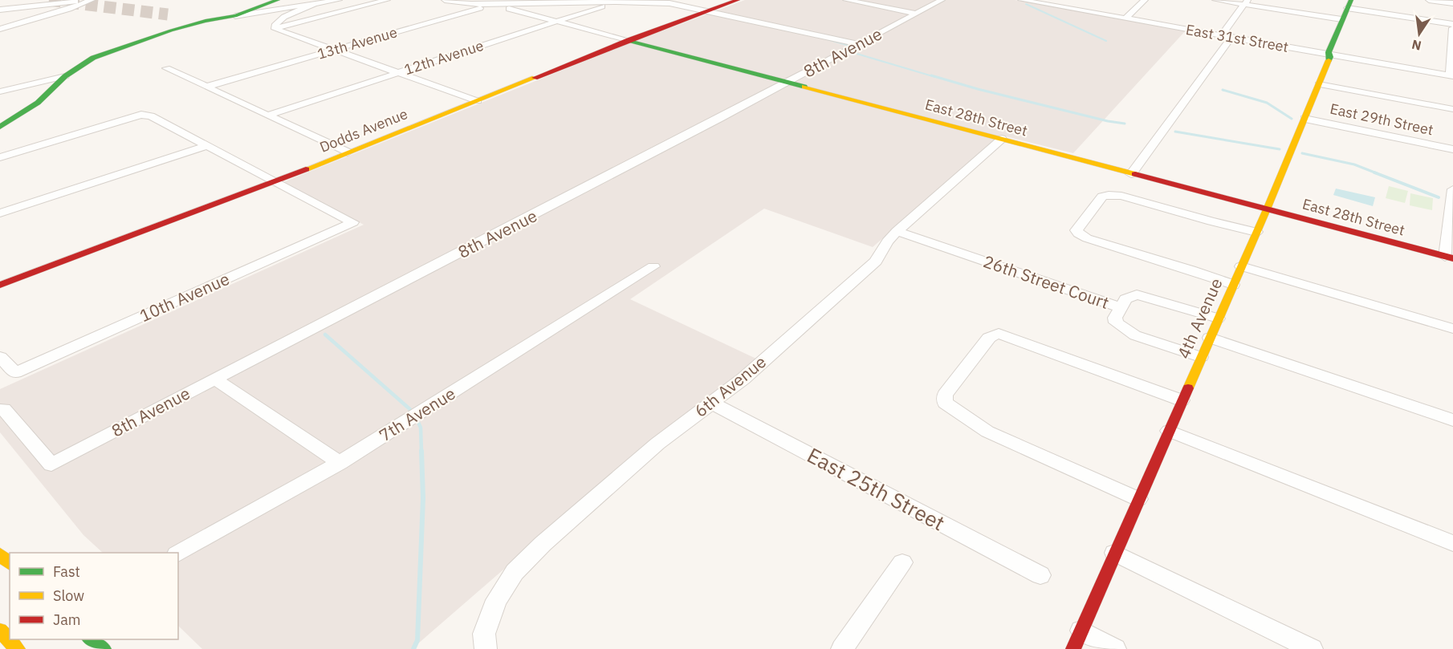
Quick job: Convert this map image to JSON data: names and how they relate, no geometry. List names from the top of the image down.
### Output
{
  "streets": {
    "main road": ["East 28th Street", "Dodds Avenue", "4th Avenue"],
    "street": [
      "East 31st Street",
      "13th Avenue",
      "8th Avenue",
      "12th Avenue",
      "East 29th Street",
      "26th Street Court",
      "10th Avenue",
      "6th Avenue",
      "7th Avenue",
      "East 25th Street"
    ]
  },
  "crossings": [
    ["East 31st Street", "4th Avenue"],
    ["13th Avenue", "East 28th Street"],
    ["8th Avenue", "East 28th Street"],
    ["12th Avenue", "East 28th Street"],
    ["East 28th Street", "Dodds Avenue"],
    ["East 28th Street", "4th Avenue"],
    ["East 28th Street", "6th Avenue"],
    ["East 29th Street", "4th Avenue"],
    ["Dodds Avenue", "10th Avenue"],
    ["26th Street Court", "4th Avenue"],
    ["26th Street Court", "6th Avenue"],
    ["6th Avenue", "East 25th Street"]
  ],
  "legend": ["Fast", "Slow", "Jam"],
  "north": "bottom"
}
